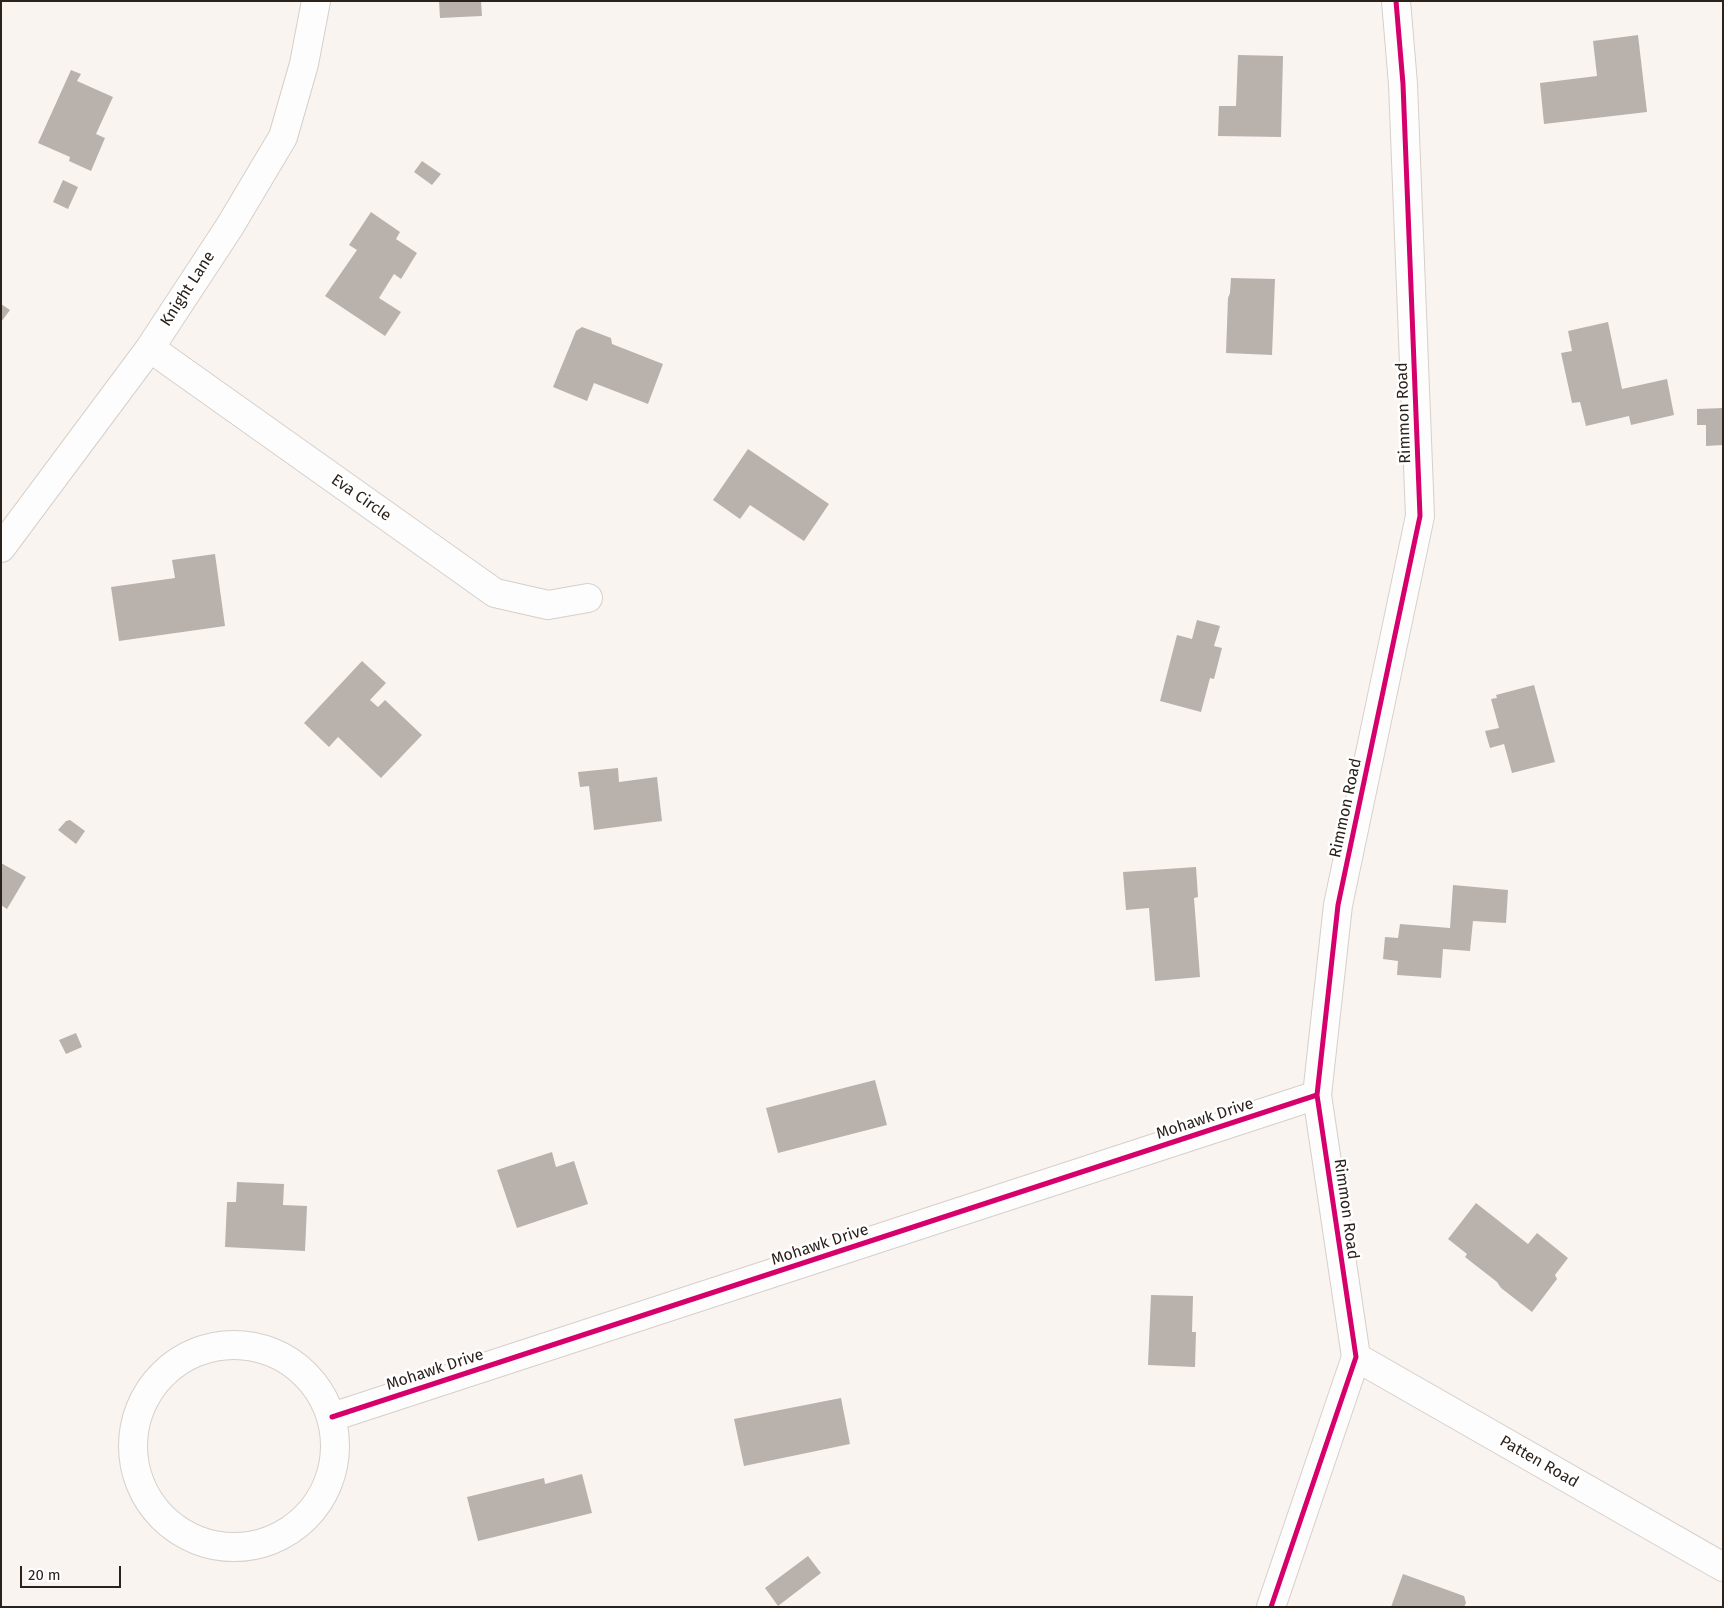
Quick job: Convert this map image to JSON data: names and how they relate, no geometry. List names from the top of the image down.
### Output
{
  "streets": {
    "street": [
      "Knight Lane",
      "Rimmon Road",
      "Eva Circle",
      "Mohawk Drive",
      "Patten Road"
    ]
  },
  "crossings": [
    ["Knight Lane", "Eva Circle"],
    ["Rimmon Road", "Mohawk Drive"],
    ["Rimmon Road", "Patten Road"]
  ],
  "scale_bar": "20 m"
}
